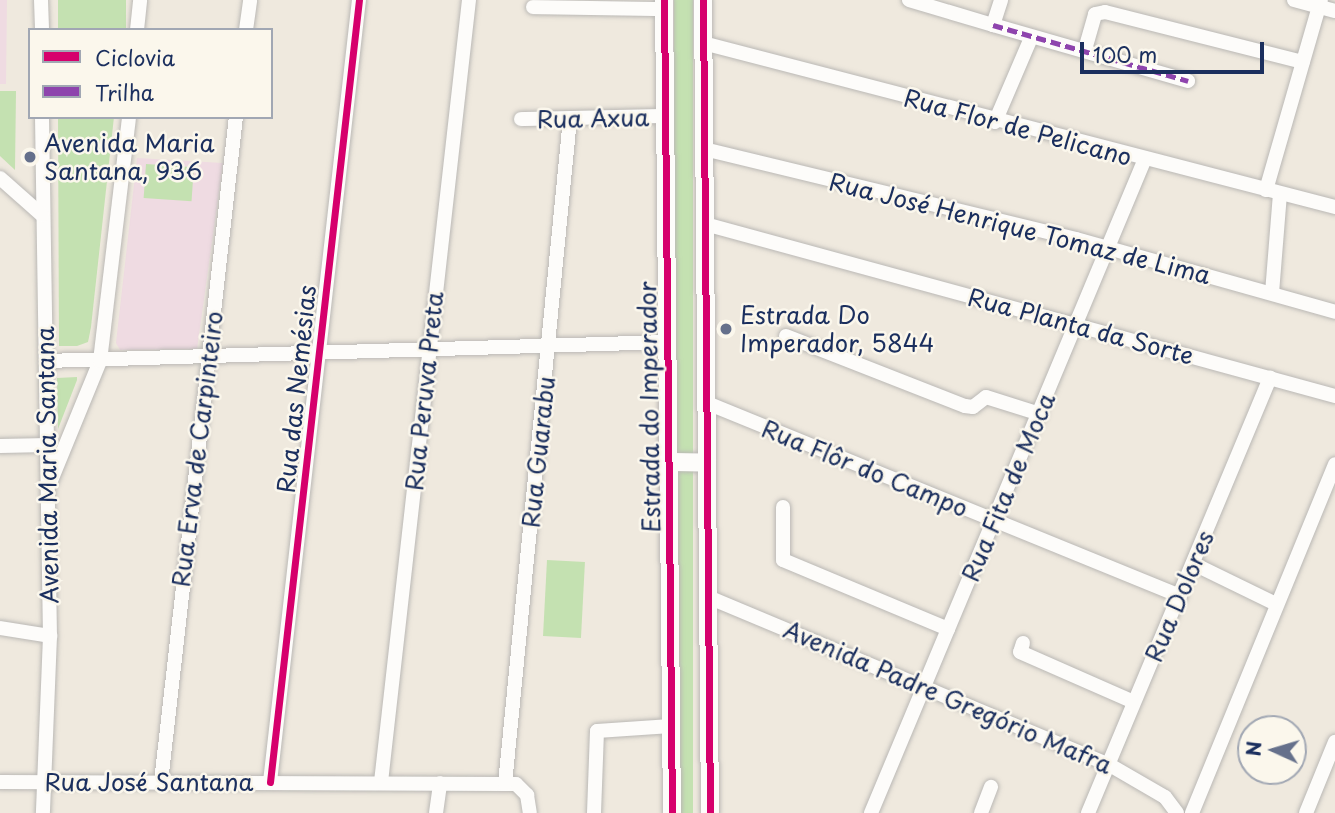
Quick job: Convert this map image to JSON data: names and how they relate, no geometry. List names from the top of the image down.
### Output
{
  "streets": {
    "main road": ["Estrada do Imperador"],
    "street": [
      "Rua Axua",
      "Rua Flor de Pelicano",
      "Rua José Henrique Tomaz de Lima",
      "Rua Planta da Sorte",
      "Rua das Nemésias",
      "Rua Peruva Preta",
      "Rua Erva de Carpinteiro",
      "Rua Guarabu",
      "Avenida Maria Santana",
      "Rua Flôr do Campo",
      "Rua Fita de Moca",
      "Rua Dolores",
      "Avenida Padre Gregório Mafra",
      "Rua José Santana"
    ]
  },
  "crossings": [
    ["Rua Axua", "Estrada do Imperador"],
    ["Rua Axua", "Rua Guarabu"],
    ["Rua Flor de Pelicano", "Rua Fita de Moca"],
    ["Rua José Henrique Tomaz de Lima", "Rua Fita de Moca"],
    ["Rua Planta da Sorte", "Rua Fita de Moca"],
    ["Rua Planta da Sorte", "Rua Dolores"],
    ["Rua das Nemésias", "Rua José Santana"],
    ["Rua Peruva Preta", "Rua José Santana"],
    ["Rua Erva de Carpinteiro", "Rua José Santana"],
    ["Rua Guarabu", "Rua José Santana"],
    ["Avenida Maria Santana", "Rua José Santana"],
    ["Rua Flôr do Campo", "Rua Fita de Moca"],
    ["Rua Flôr do Campo", "Rua Dolores"],
    ["Rua Fita de Moca", "Avenida Padre Gregório Mafra"],
    ["Rua Dolores", "Avenida Padre Gregório Mafra"]
  ],
  "places": ["Avenida Maria Santana, 936", "Estrada Do Imperador, 5844"],
  "legend": ["Ciclovia", "Trilha"],
  "scale_bar": "100 m",
  "north": "left"
}
